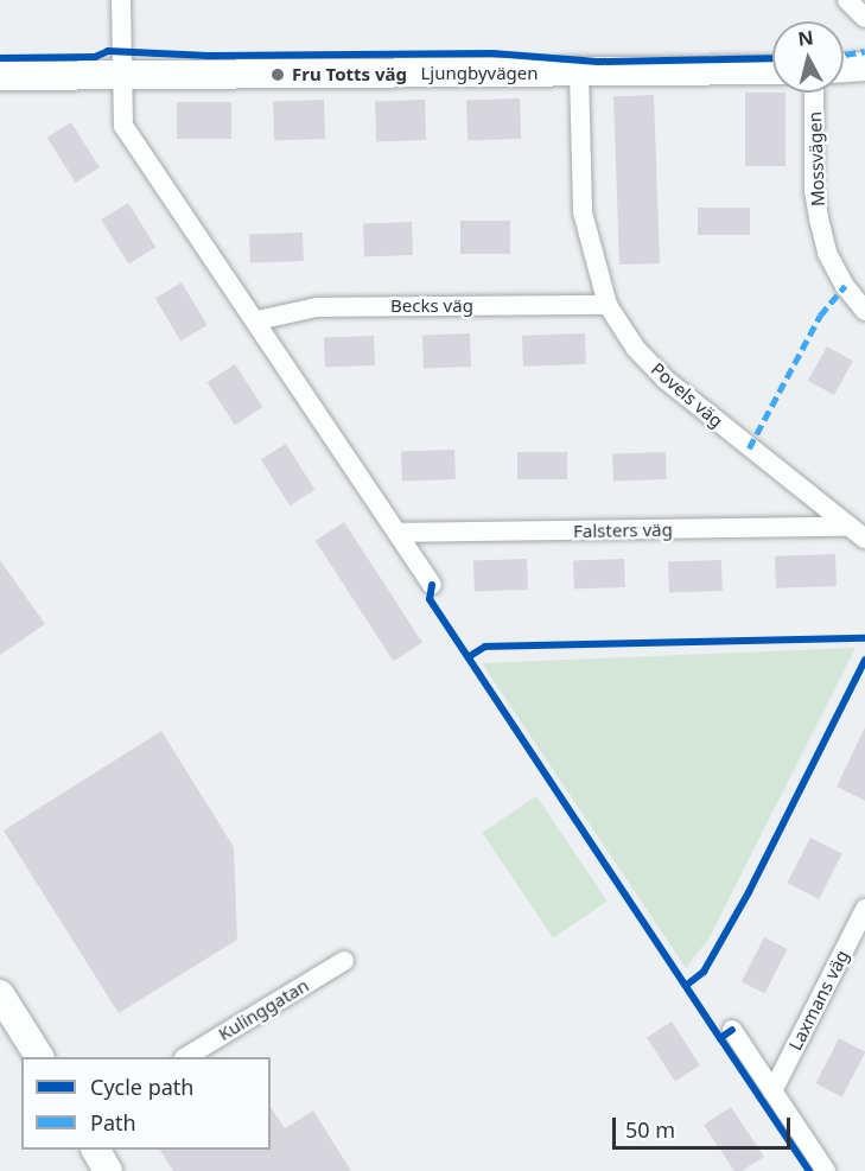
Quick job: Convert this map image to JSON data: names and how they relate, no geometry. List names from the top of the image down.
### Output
{
  "streets": {
    "street": [
      "Ljungbyvägen",
      "Mossvägen",
      "Becks väg",
      "Povels väg",
      "Falsters väg",
      "Laxmans väg",
      "Kulinggatan"
    ]
  },
  "crossings": [
    ["Ljungbyvägen", "Povels väg"],
    ["Becks väg", "Povels väg"],
    ["Povels väg", "Falsters väg"]
  ],
  "places": ["Fru Totts väg"],
  "legend": ["Cycle path", "Path"],
  "scale_bar": "50 m",
  "north": "top"
}
